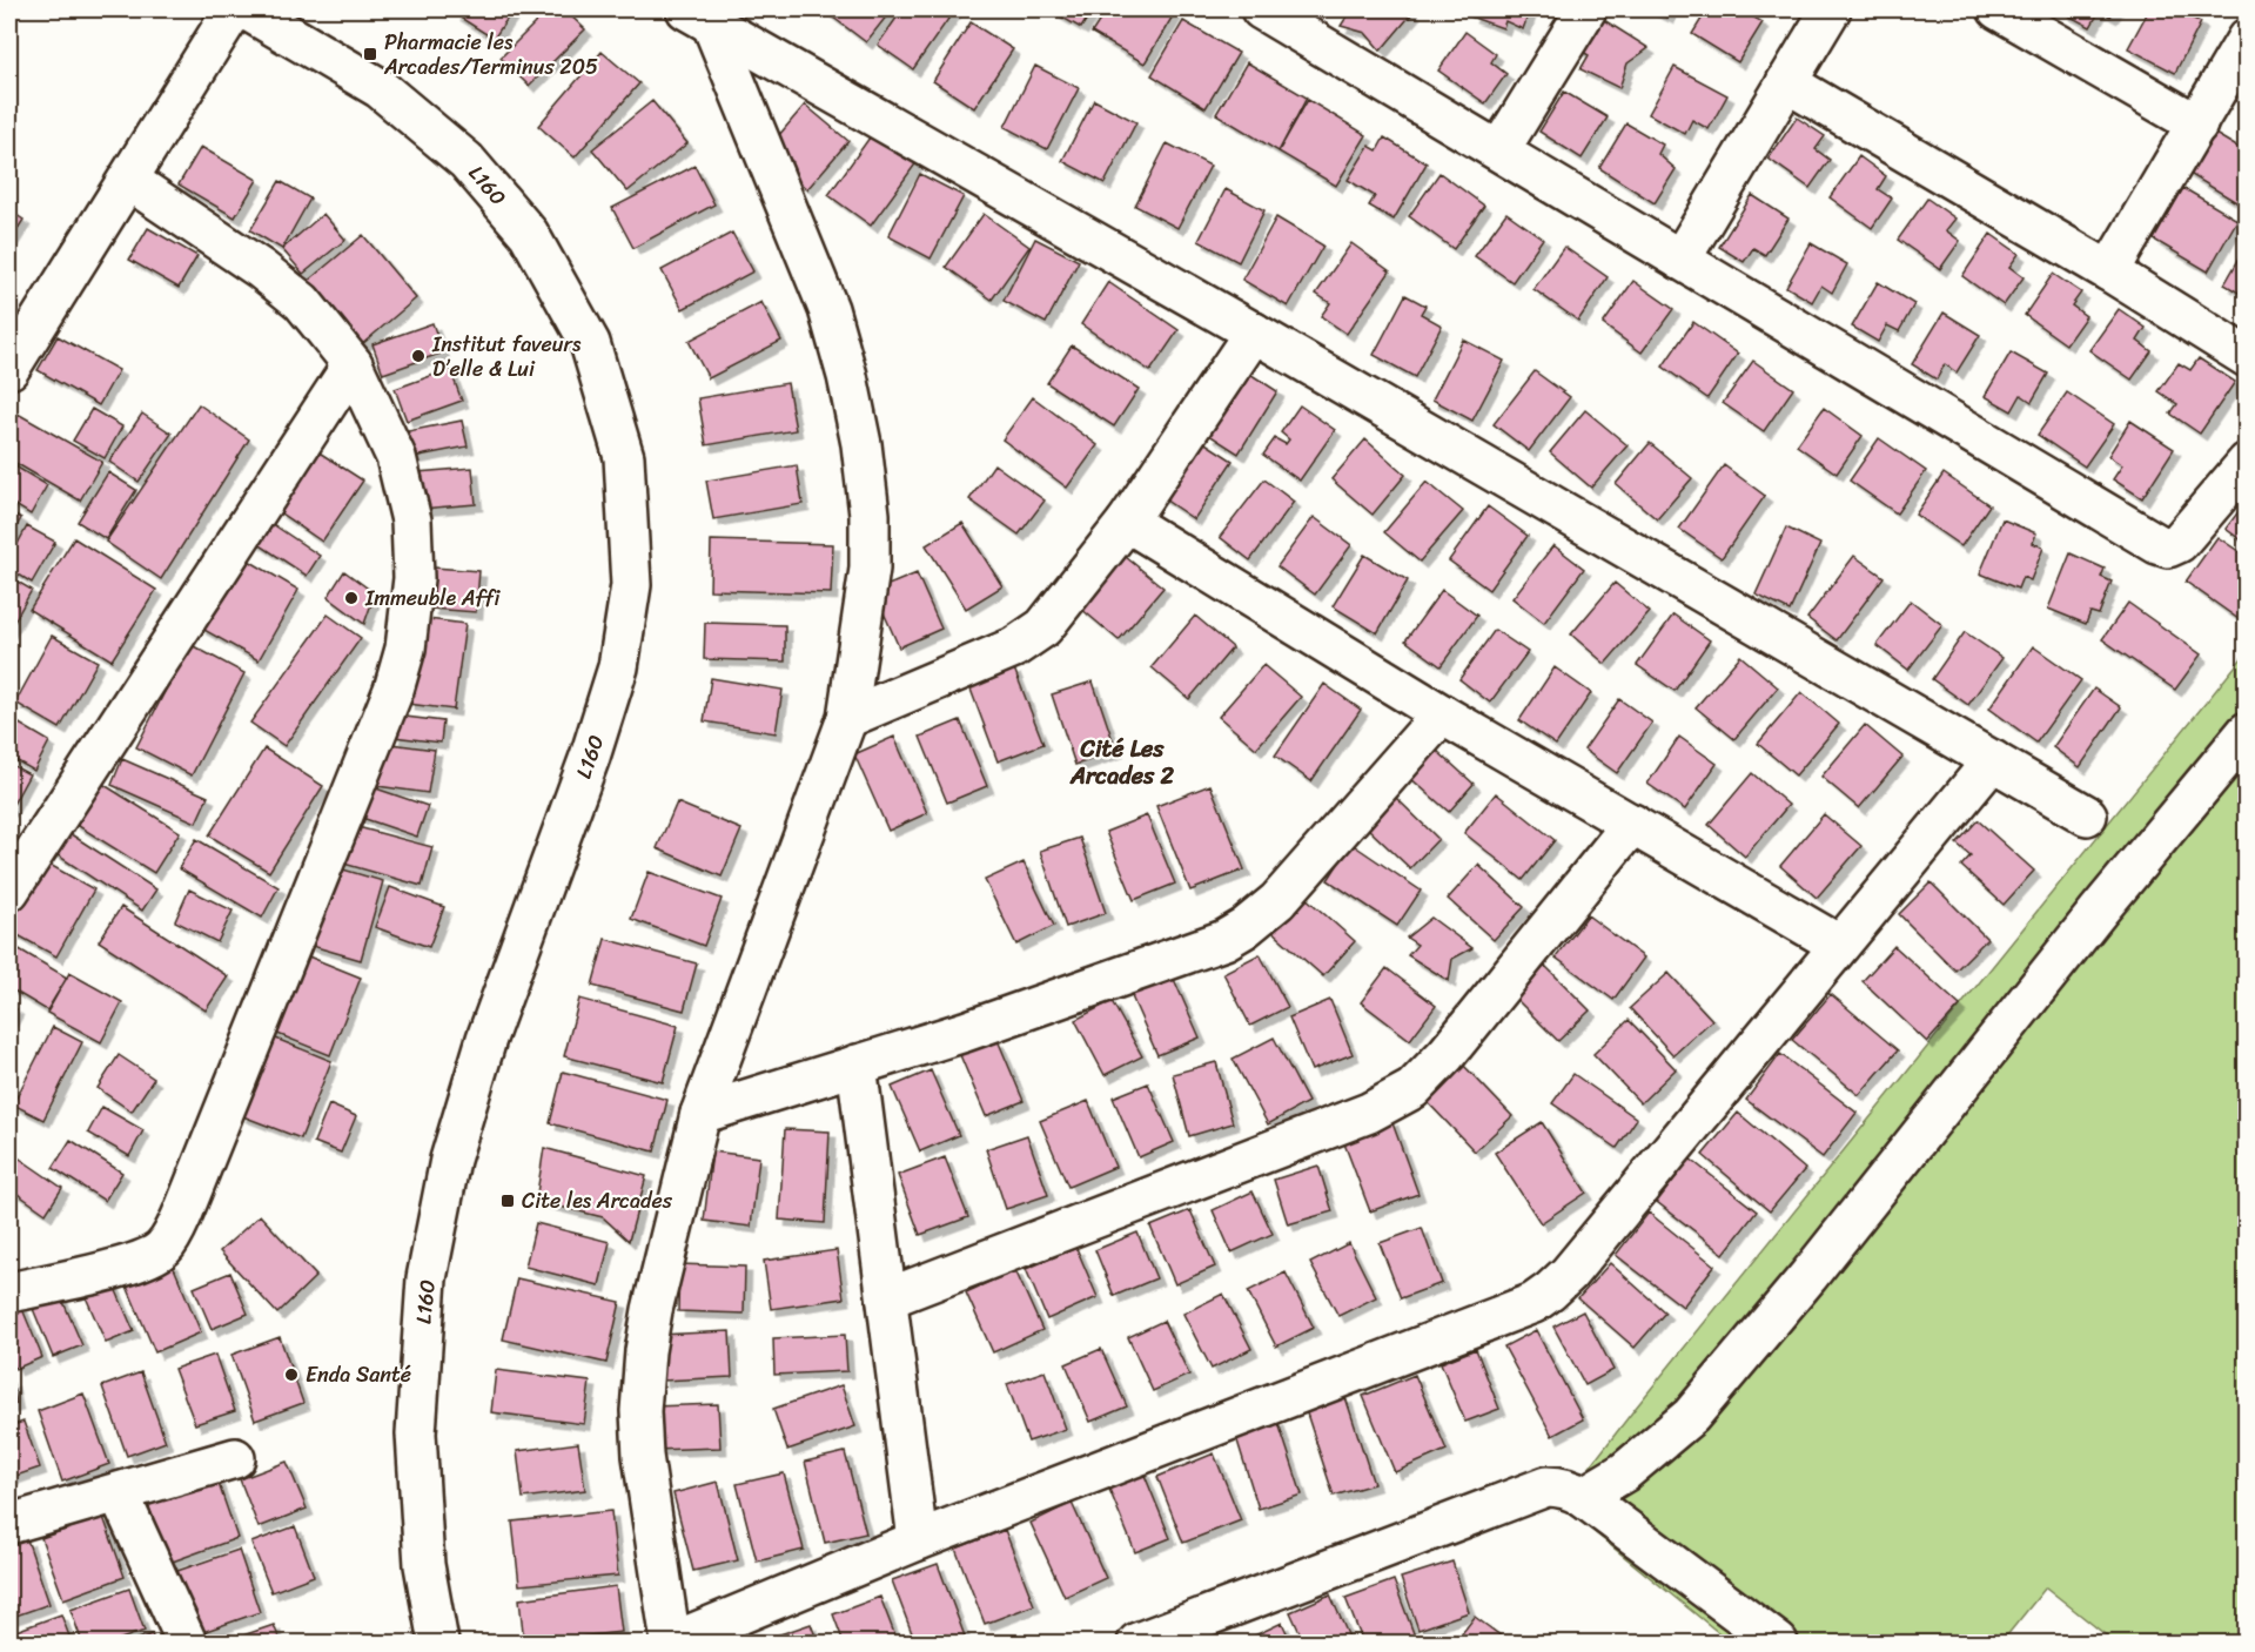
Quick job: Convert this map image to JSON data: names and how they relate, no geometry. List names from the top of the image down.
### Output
{
  "streets": {
    "street": ["L160"]
  },
  "districts": ["Cité Les Arcades 2"],
  "places": {
    "transit": ["Pharmacie les Arcades/Terminus 205", "Cite les Arcades"],
    "other": ["Institut faveurs D’elle & Lui", "Immeuble Affi", "Enda Santé"]
  }
}
